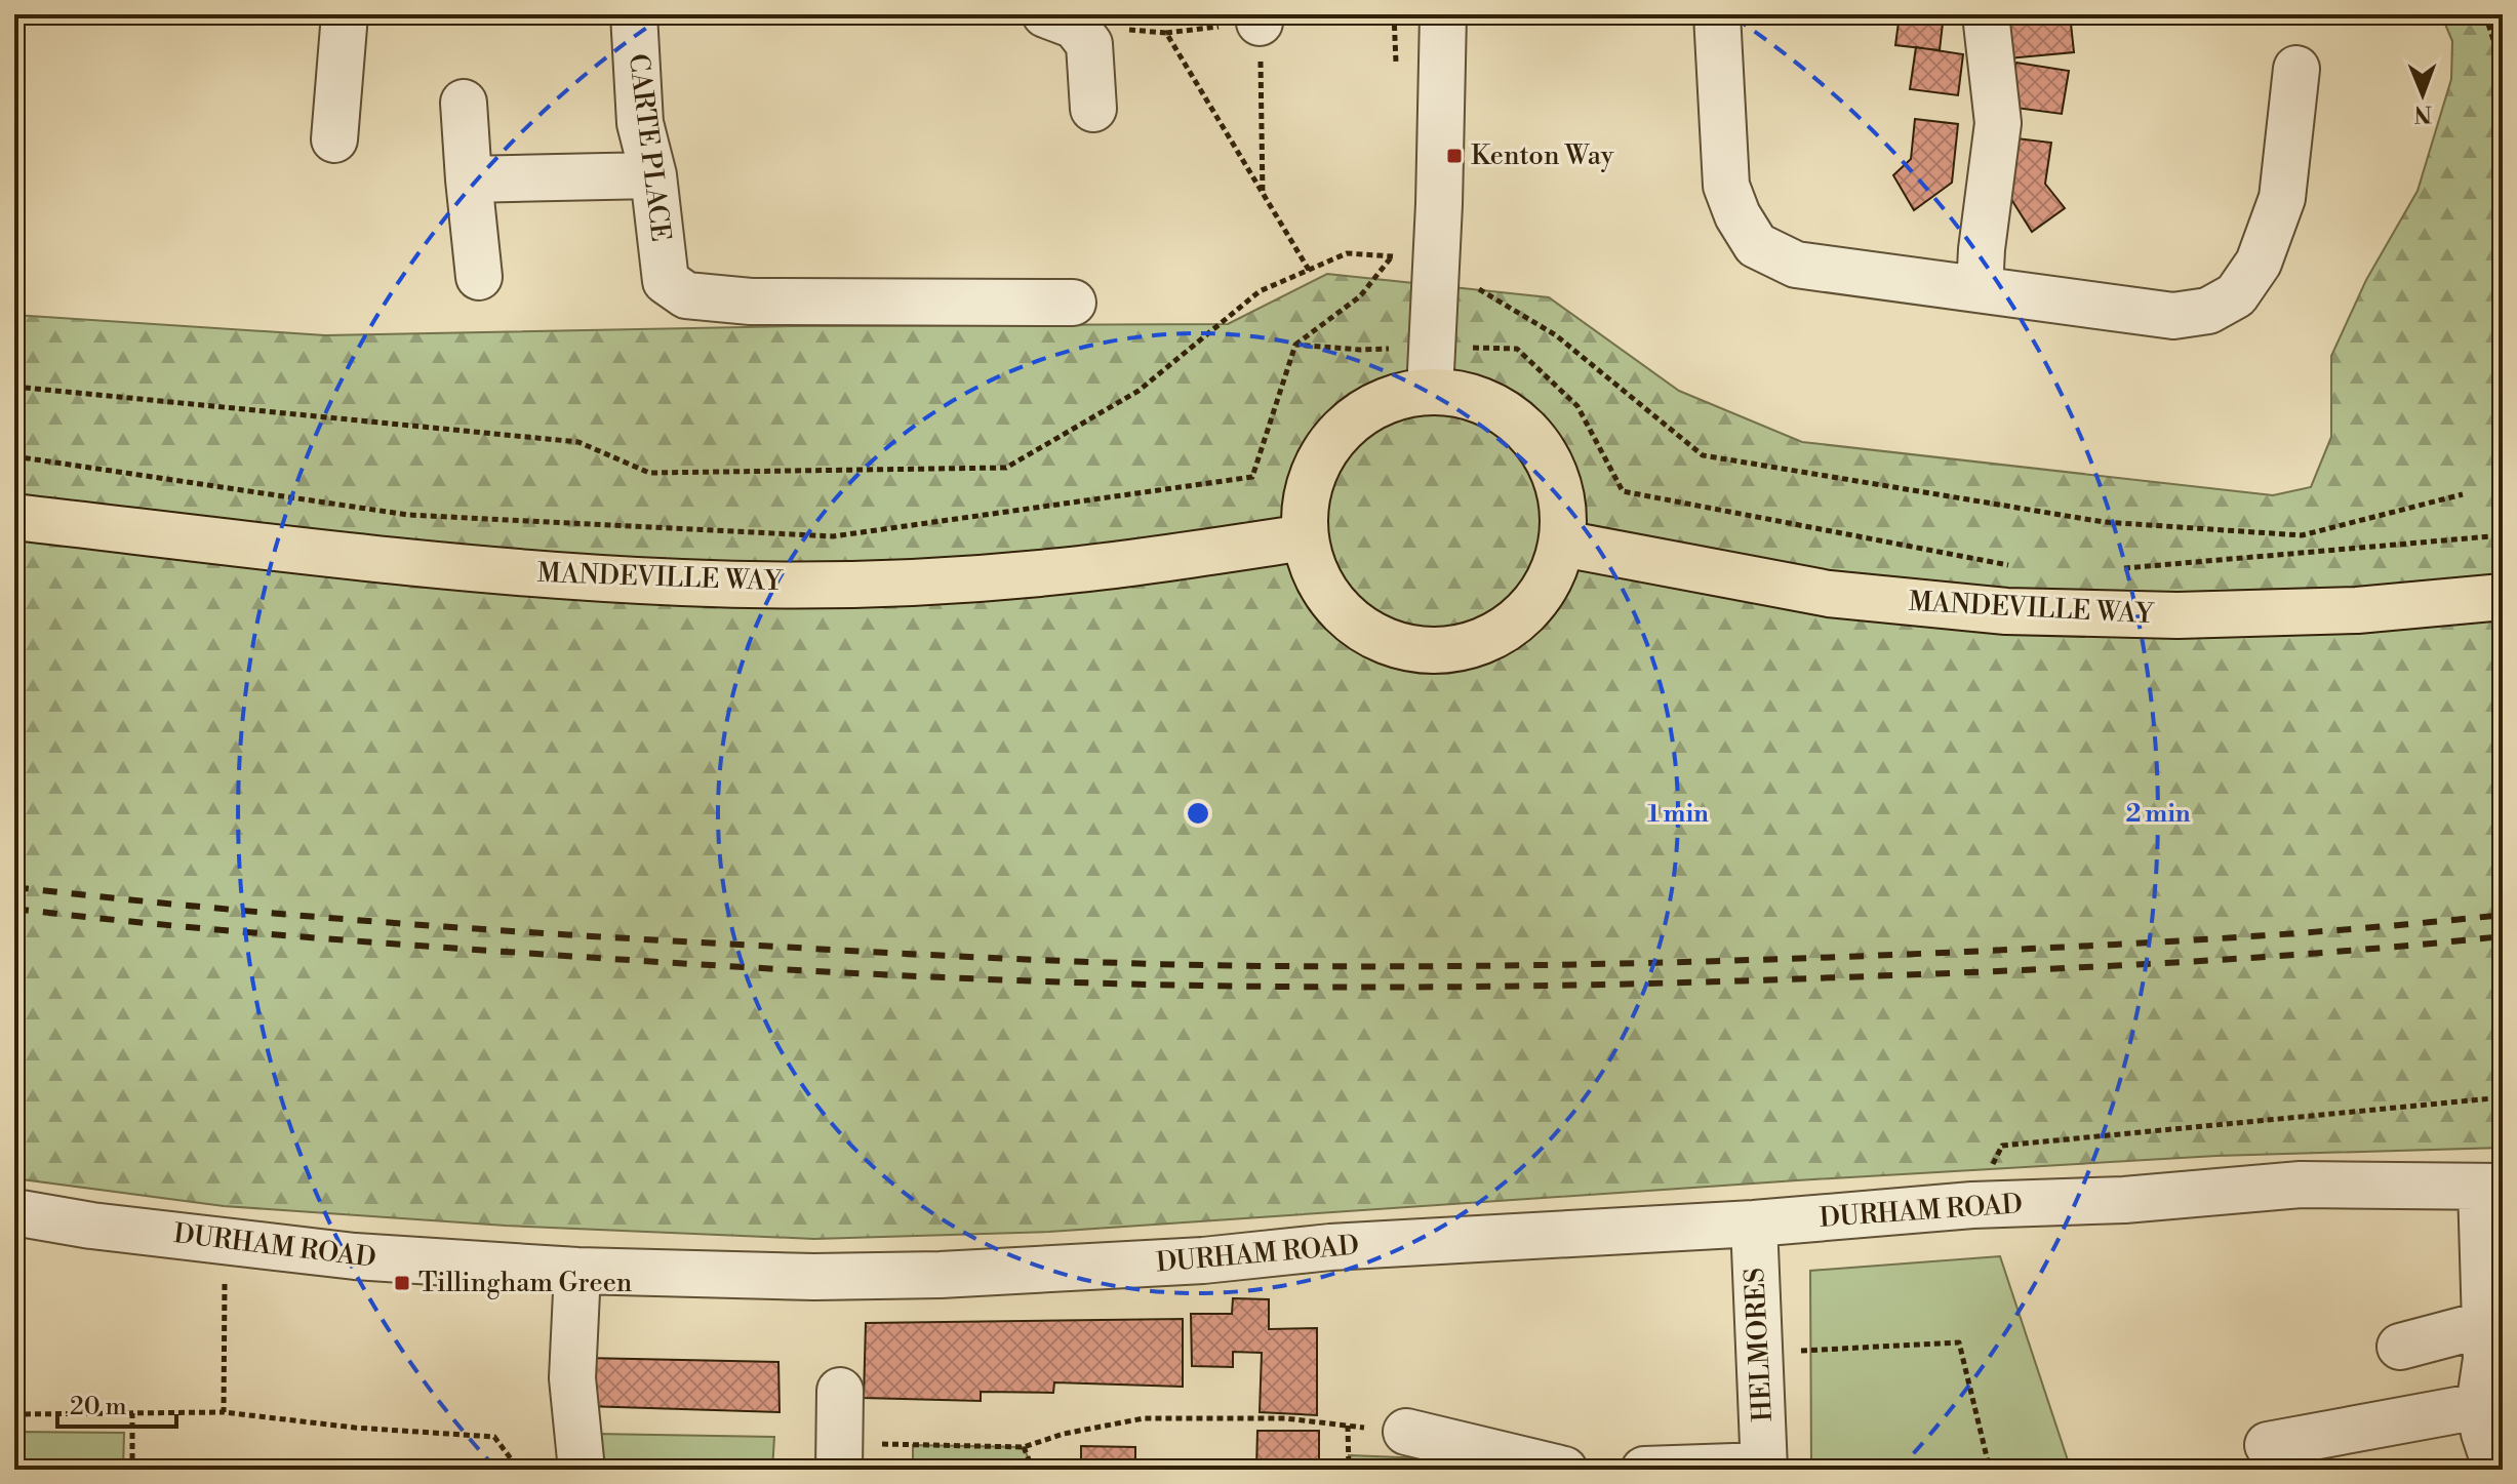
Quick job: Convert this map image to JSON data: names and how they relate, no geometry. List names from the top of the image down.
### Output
{
  "streets": {
    "main road": ["MANDEVILLE WAY"],
    "street": ["CARTE PLACE", "DURHAM ROAD", "HELMORES"]
  },
  "crossings": [
    ["DURHAM ROAD", "HELMORES"]
  ],
  "places": {
    "transit": ["Kenton Way", "Tillingham Green"]
  },
  "scale_bar": "20 m",
  "north": "bottom",
  "rings": ["1 min", "2 min"]
}
